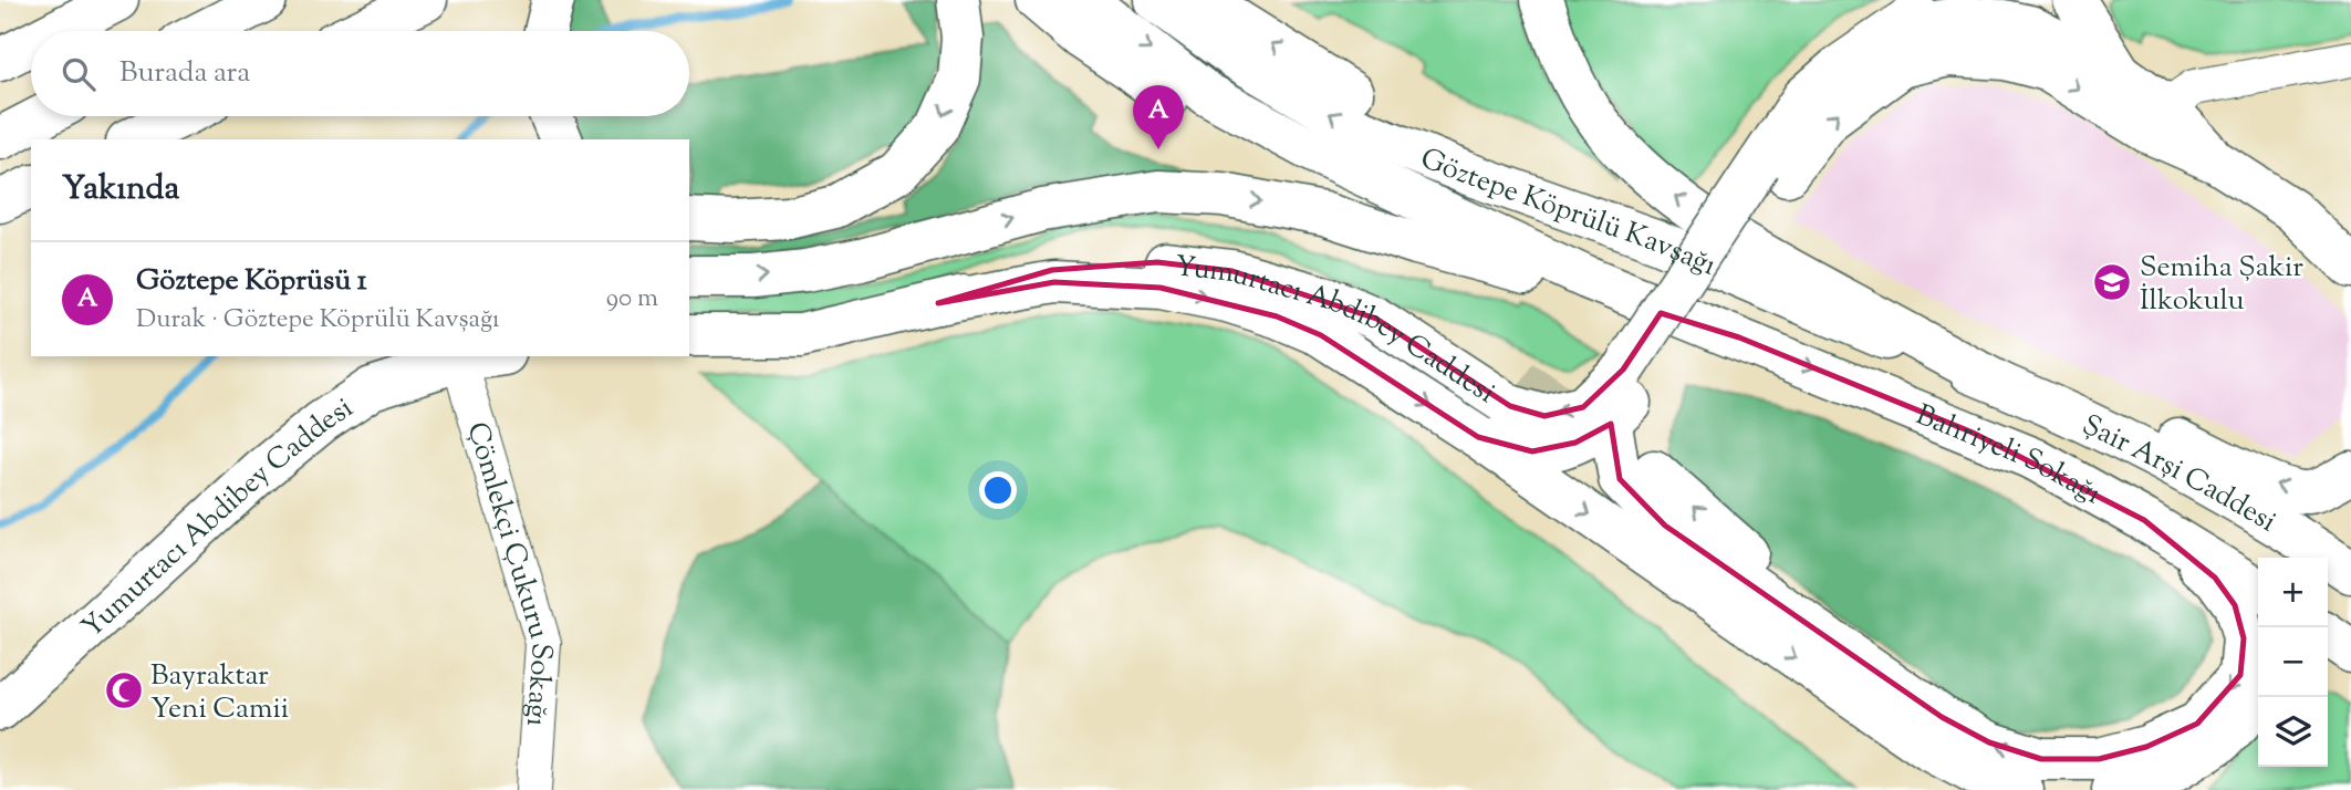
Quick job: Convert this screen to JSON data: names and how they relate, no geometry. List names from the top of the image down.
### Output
{
  "streets": {
    "main road": [
      "Göztepe Köprülü Kavşağı",
      "Yumurtacı Abdibey Caddesi",
      "Bahriyeli Sokağı",
      "Şair Arşi Caddesi"
    ],
    "street": ["Çömlekçi Çukuru Sokağı"]
  },
  "crossings": [
    ["Göztepe Köprülü Kavşağı", "Bahriyeli Sokağı"],
    ["Göztepe Köprülü Kavşağı", "Şair Arşi Caddesi"],
    ["Yumurtacı Abdibey Caddesi", "Çömlekçi Çukuru Sokağı"]
  ],
  "places": {
    "school or university": ["Semiha Şakir İlkokulu"],
    "mosque": ["Bayraktar Yeni Camii"]
  },
  "page": {
    "search": "Burada ara",
    "pins": "A",
    "heading": "Yakında",
    "list": [
      {
        "mark": "A",
        "name": "Göztepe Köprüsü 1",
        "note": "Durak · Göztepe Köprülü Kavşağı",
        "value": "90 m"
      }
    ],
    "map_buttons": ["+", "−"]
  }
}
